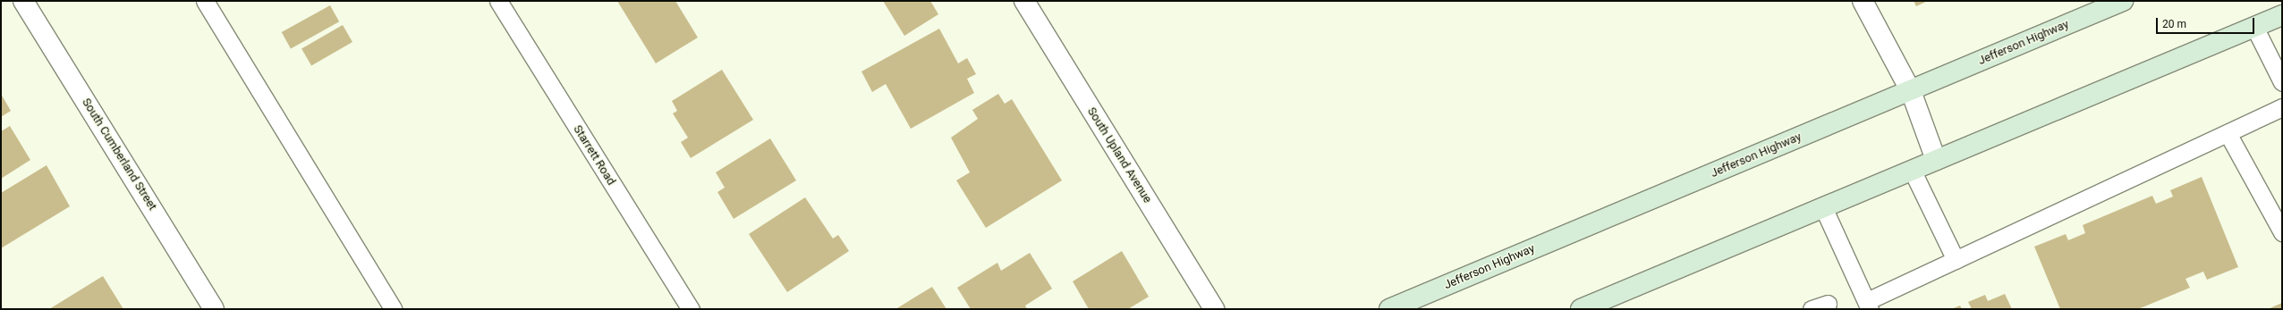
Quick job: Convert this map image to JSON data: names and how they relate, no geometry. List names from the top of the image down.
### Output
{
  "streets": {
    "main road": ["Jefferson Highway"],
    "street": ["South Cumberland Street", "South Upland Avenue"],
    "lane": ["Starrett Road"]
  },
  "scale_bar": "20 m"
}
